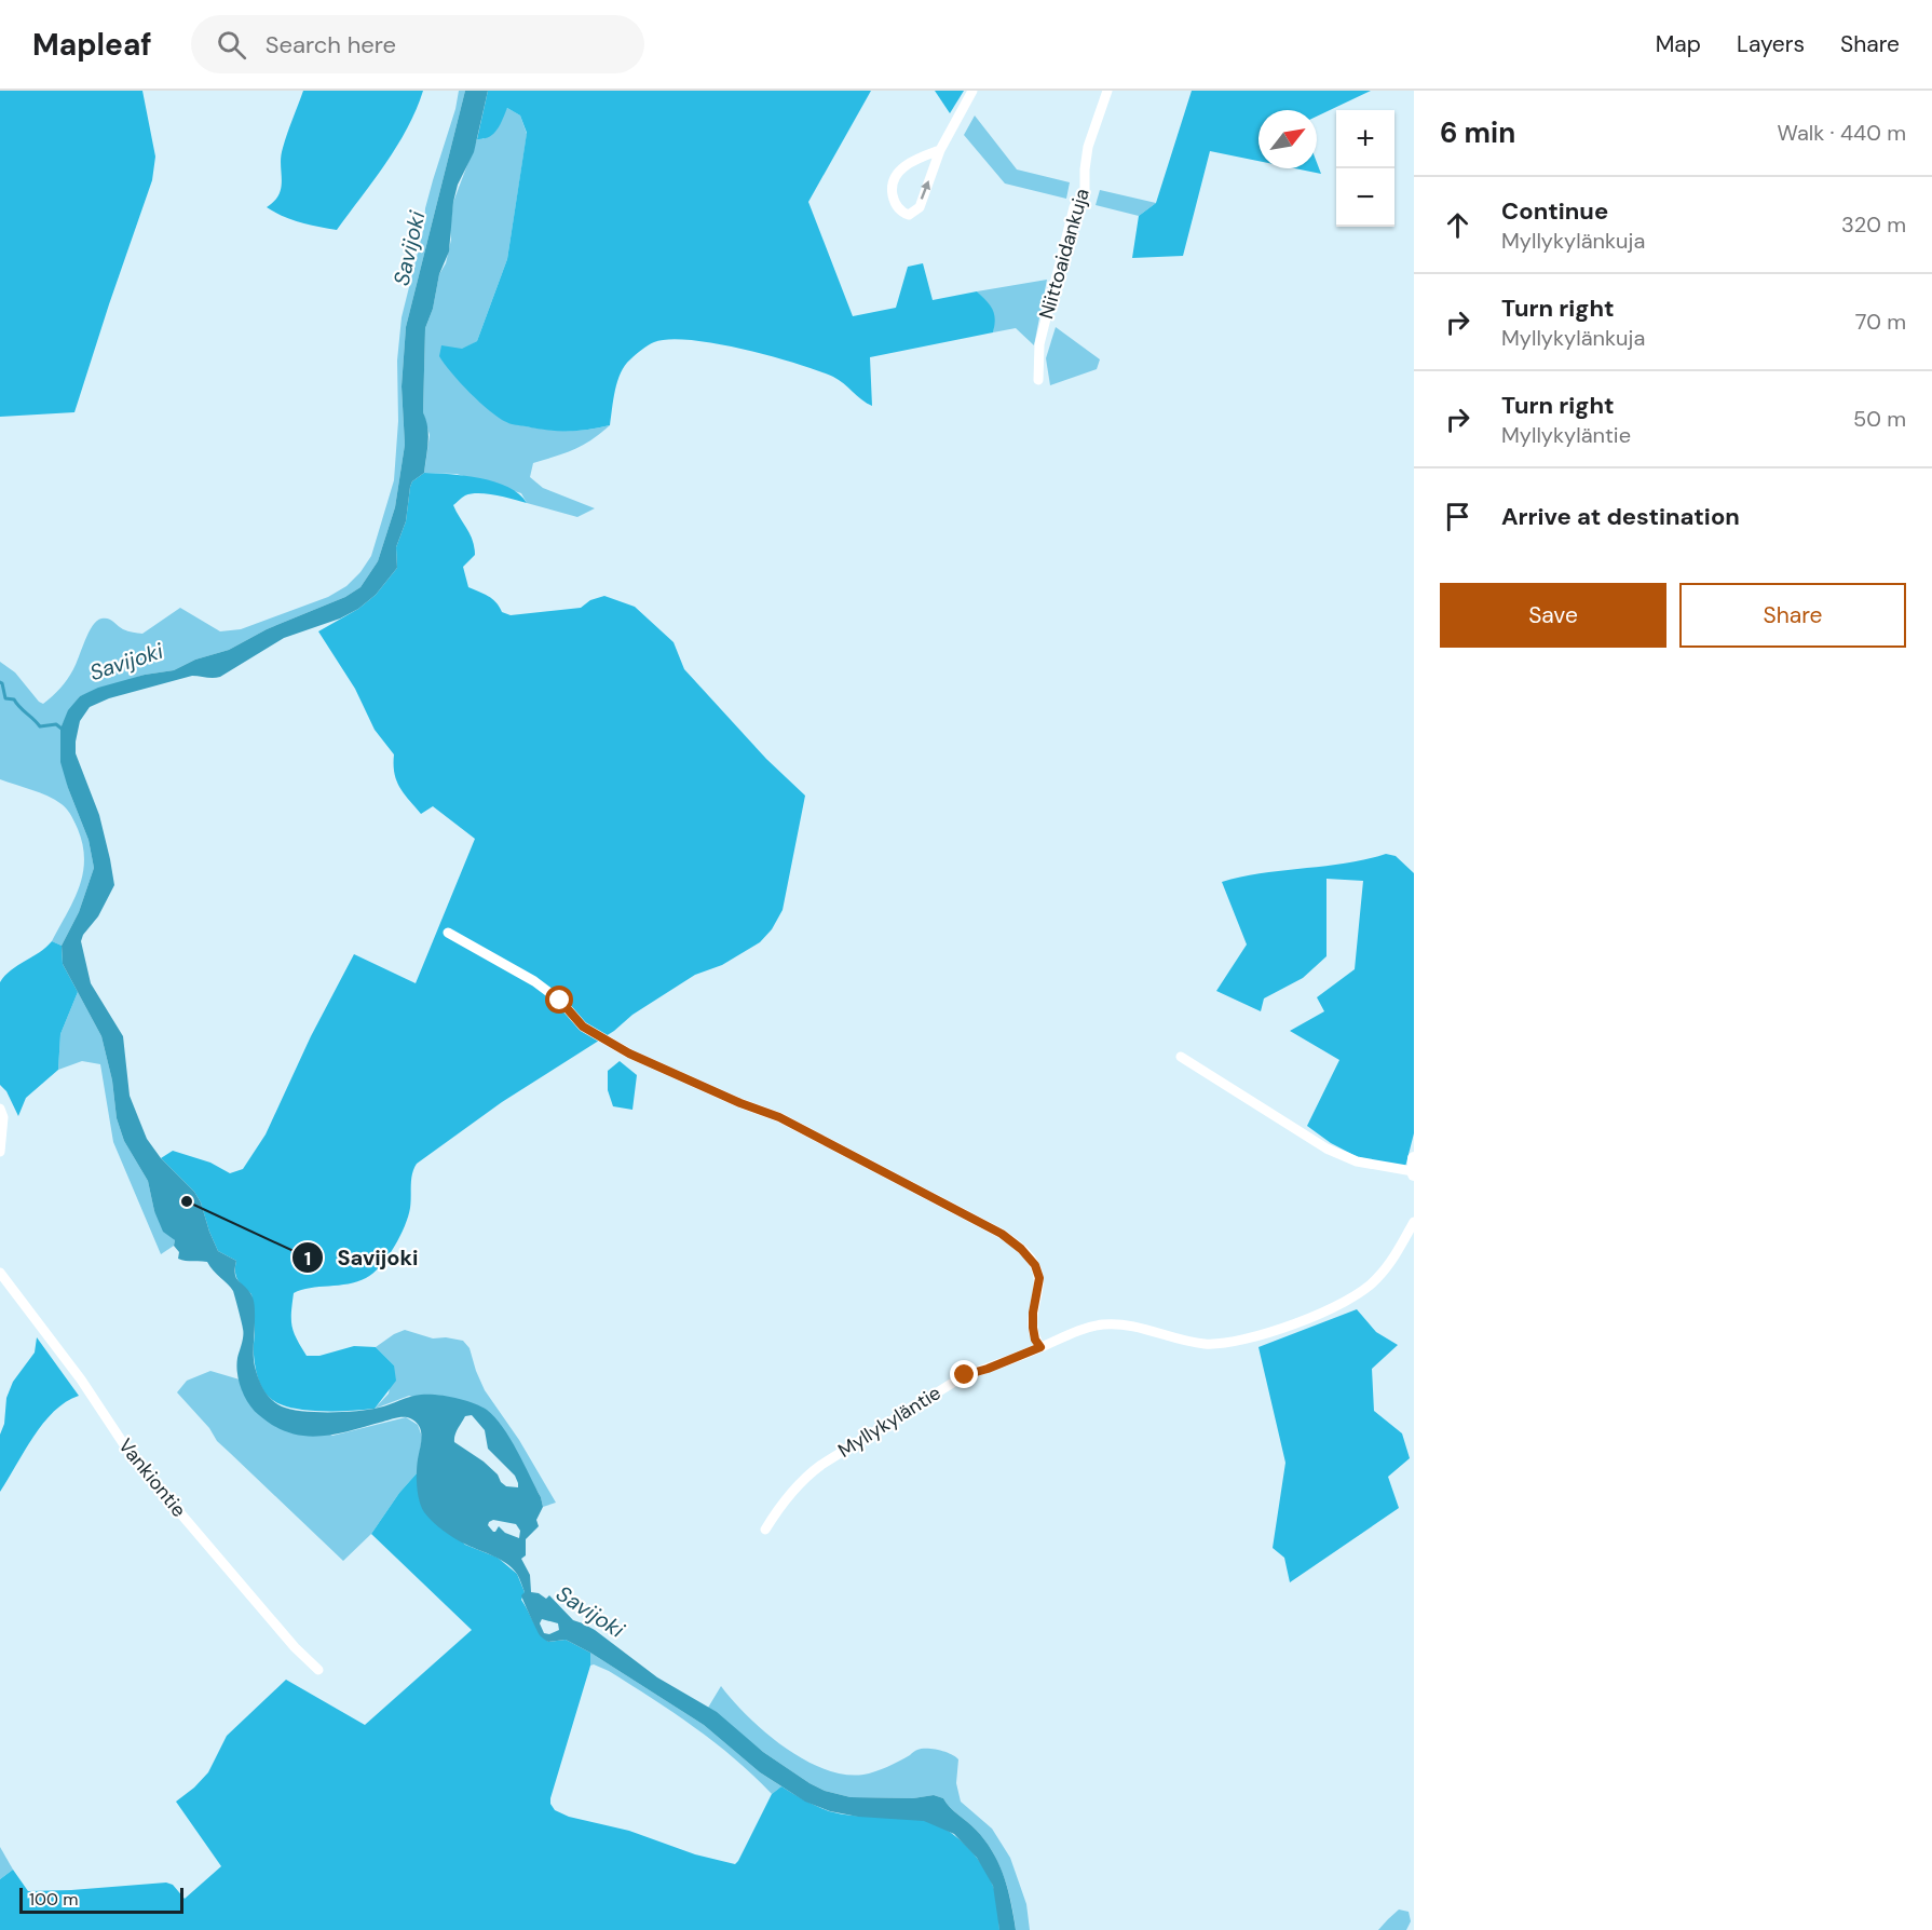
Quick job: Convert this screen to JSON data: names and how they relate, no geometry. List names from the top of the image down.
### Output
{
  "streets": {
    "street": ["Niittoaidankuja", "Myllykyläntie", "Vankiontie"]
  },
  "water": ["Savijoki"],
  "places": ["Savijoki"],
  "scale_bar": "100 m",
  "north": "top right",
  "page": {
    "header": "Mapleaf",
    "search": "Search here",
    "nav": ["Map", "Layers", "Share"],
    "heading": ["6 min", "Walk · 440 m"],
    "map_buttons": ["+", "−"],
    "list": [
      ["Continue", "Myllykylänkuja", "320 m"],
      ["Turn right", "Myllykylänkuja", "70 m"],
      ["Turn right", "Myllykyläntie", "50 m"],
      "Arrive at destination"
    ],
    "buttons": ["Save", "Share"],
    "scale": "100 m"
  }
}
